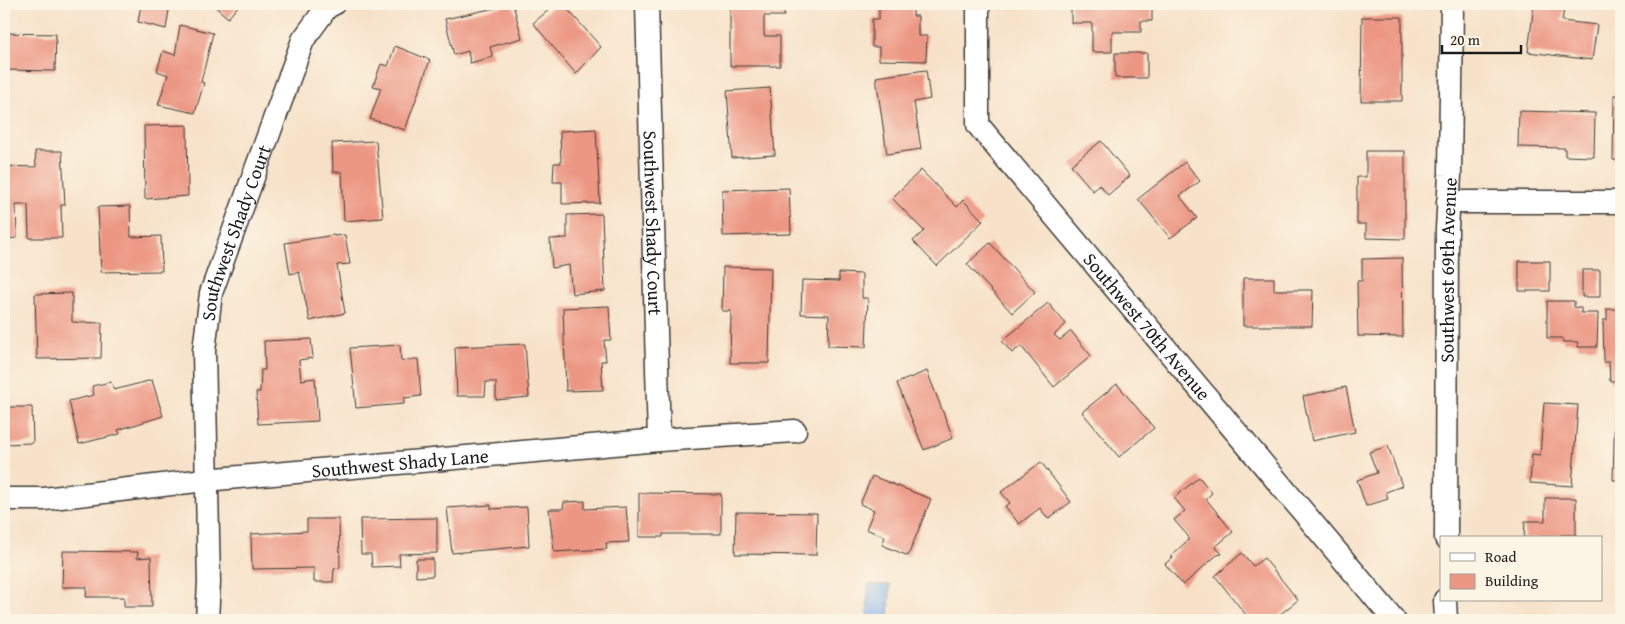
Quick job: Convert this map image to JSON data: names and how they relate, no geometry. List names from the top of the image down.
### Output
{
  "streets": {
    "street": [
      "Southwest Shady Court",
      "Southwest 69th Avenue",
      "Southwest 70th Avenue",
      "Southwest Shady Lane"
    ]
  },
  "crossings": [
    ["Southwest Shady Court", "Southwest Shady Lane"]
  ],
  "legend": ["Road", "Building"],
  "scale_bar": "20 m"
}
